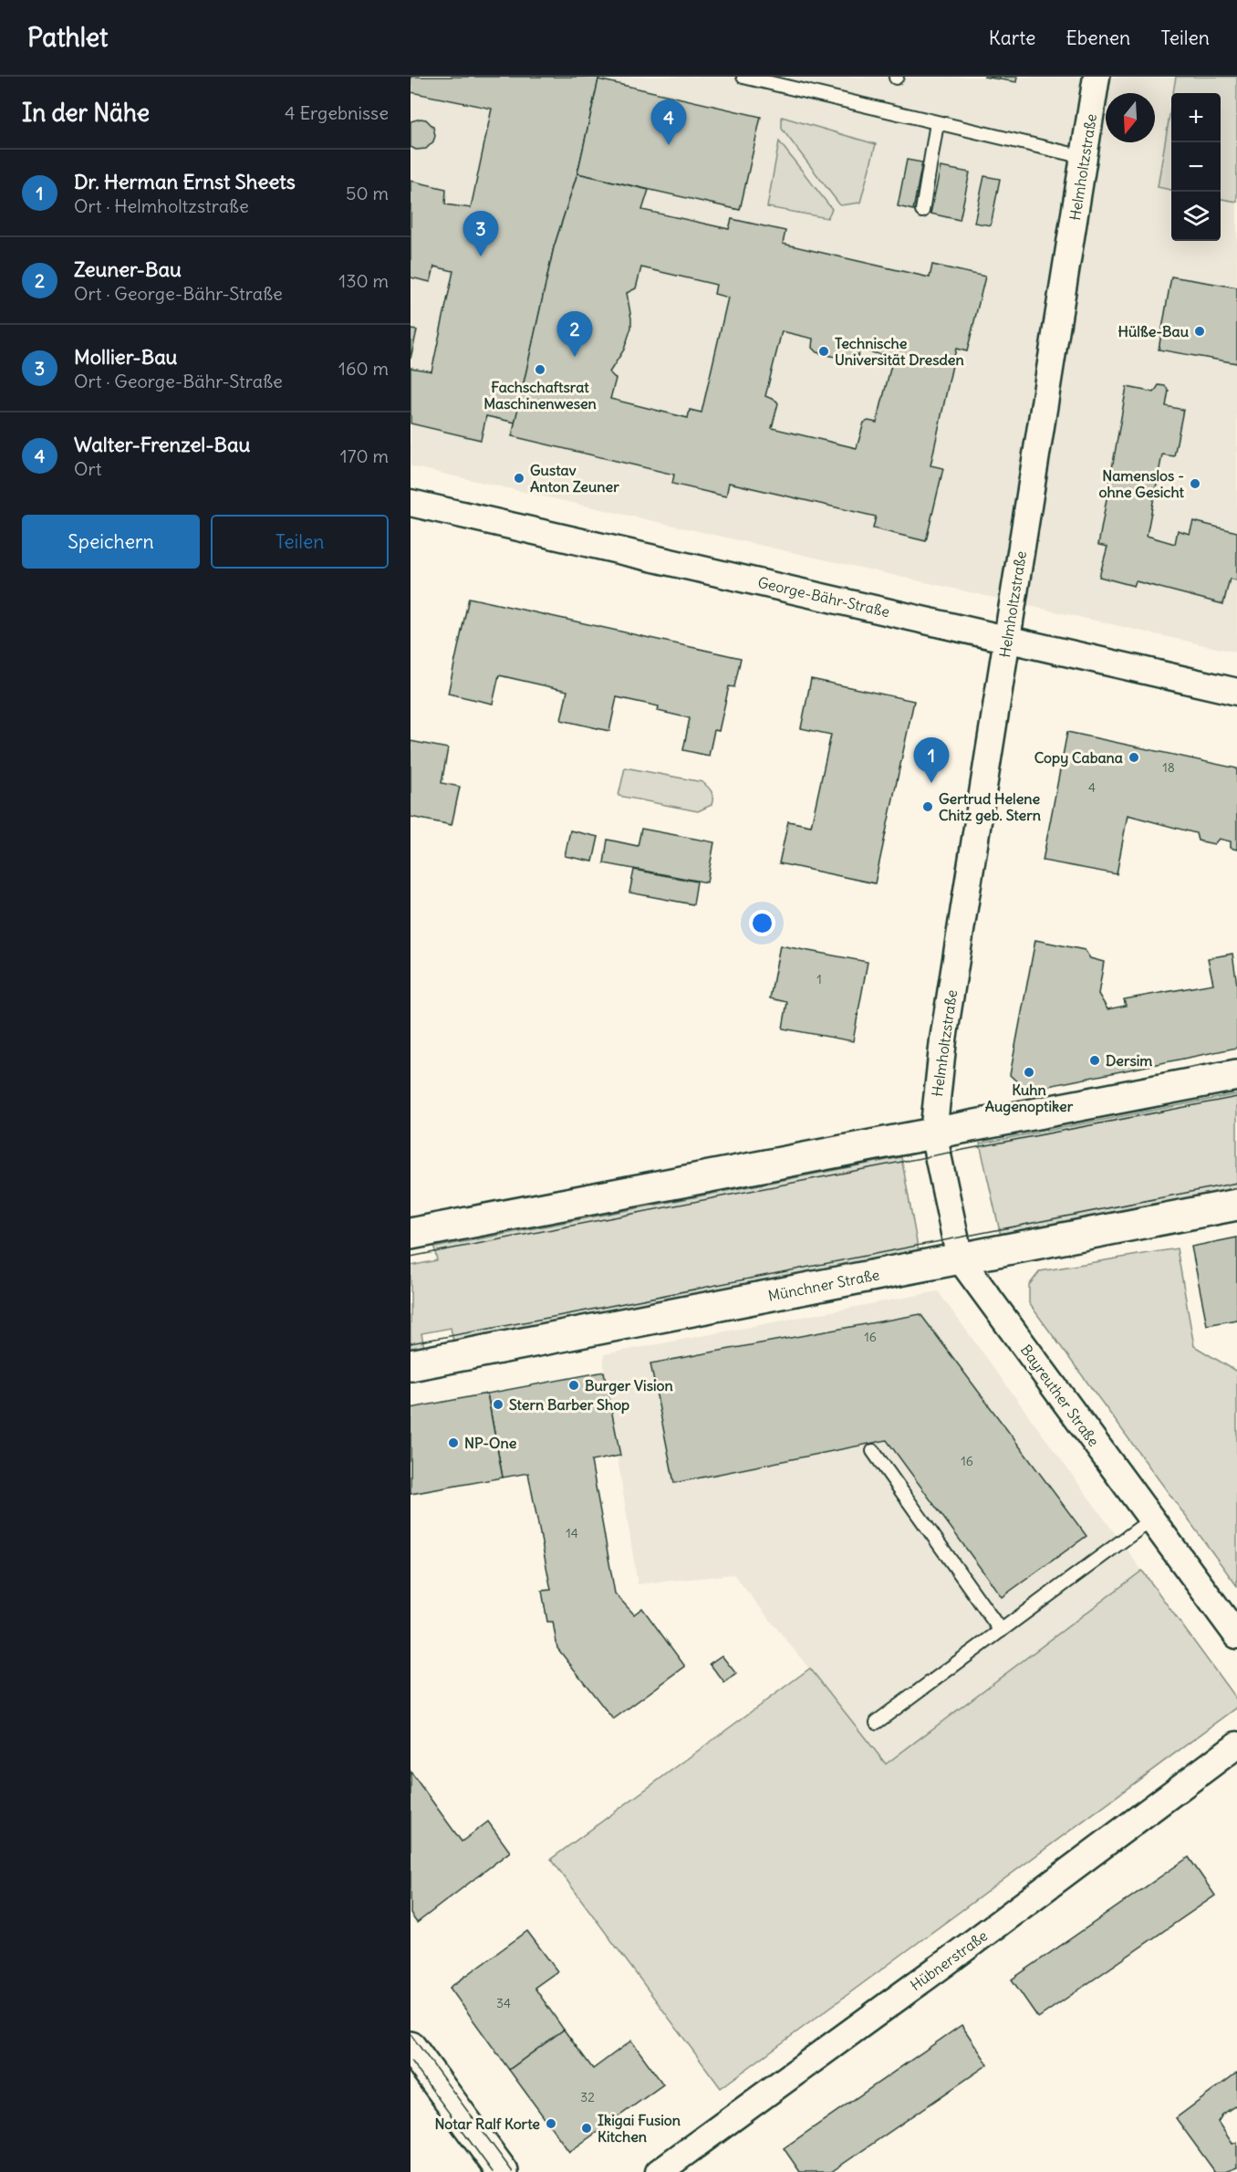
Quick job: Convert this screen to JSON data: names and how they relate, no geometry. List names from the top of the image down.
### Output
{
  "streets": {
    "street": [
      "Helmholtzstraße",
      "George-Bähr-Straße",
      "Münchner Straße",
      "Bayreuther Straße",
      "Hübnerstraße"
    ]
  },
  "crossings": [
    ["Helmholtzstraße", "George-Bähr-Straße"],
    ["Helmholtzstraße", "Bayreuther Straße"],
    ["Münchner Straße", "Bayreuther Straße"]
  ],
  "places": [
    "Hülße-Bau",
    "Technische Universität Dresden",
    "Fachschaftsrat Maschinenwesen",
    "Gustav Anton Zeuner",
    "Namenslos - ohne Gesicht",
    "Copy Cabana",
    "Gertrud Helene Chitz geb. Stern",
    "Dersim",
    "Kuhn Augenoptiker",
    "Burger Vision",
    "Stern Barber Shop",
    "NP-One",
    "Notar Ralf Korte",
    "Ikigai Fusion Kitchen"
  ],
  "house_numbers": [
    "18",
    "4",
    "1",
    "16",
    "16",
    "14",
    "34",
    "32"
  ],
  "north": "bottom",
  "page": {
    "header": "Pathlet",
    "nav": ["Karte", "Ebenen", "Teilen"],
    "heading": ["In der Nähe", "4 Ergebnisse"],
    "map_buttons": ["+", "−"],
    "pins": [
      "4",
      "3",
      "2",
      "1"
    ],
    "list": [
      {
        "mark": "1",
        "name": "Dr. Herman Ernst Sheets",
        "note": "Ort · Helmholtzstraße",
        "value": "50 m"
      },
      {
        "mark": "2",
        "name": "Zeuner-Bau",
        "note": "Ort · George-Bähr-Straße",
        "value": "130 m"
      },
      {
        "mark": "3",
        "name": "Mollier-Bau",
        "note": "Ort · George-Bähr-Straße",
        "value": "160 m"
      },
      {
        "mark": "4",
        "name": "Walter-Frenzel-Bau",
        "note": "Ort",
        "value": "170 m"
      }
    ],
    "buttons": ["Speichern", "Teilen"]
  }
}
